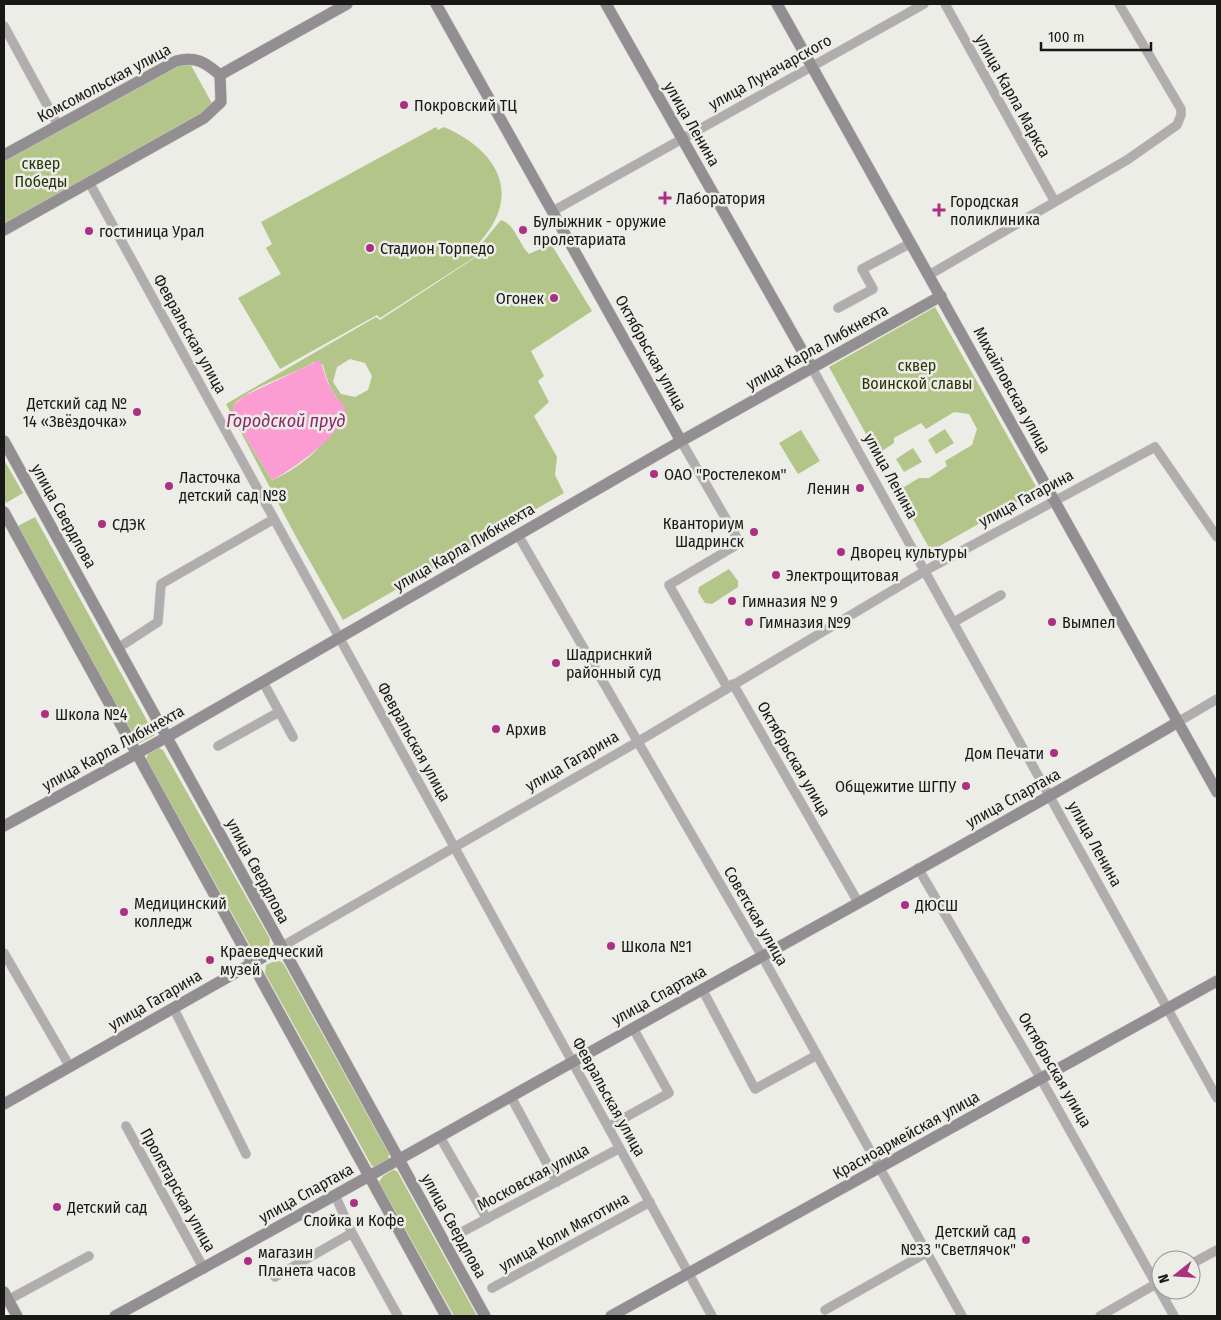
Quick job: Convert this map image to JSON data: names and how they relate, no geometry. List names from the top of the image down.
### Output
{
  "streets": {
    "street": [
      "улица Луначарского",
      "Комсомольская улица",
      "улица Карла Маркса",
      "улица Ленина",
      "Февральская улица",
      "улица Карла Либкнехта",
      "Октябрьская улица",
      "Михайловская улица",
      "улица Гагарина",
      "улица Свердлова",
      "улица Спартака",
      "Советская улица",
      "Красноармейская улица",
      "Московская улица",
      "Пролетарская улица",
      "улица Коли Мяготина"
    ]
  },
  "crossings": [
    ["улица Луначарского", "улица Ленина"],
    ["улица Луначарского", "Октябрьская улица"],
    ["улица Луначарского", "Михайловская улица"],
    ["улица Ленина", "улица Карла Либкнехта"],
    ["улица Ленина", "улица Гагарина"],
    ["улица Ленина", "улица Спартака"],
    ["улица Ленина", "Красноармейская улица"],
    ["Февральская улица", "улица Карла Либкнехта"],
    ["Февральская улица", "улица Гагарина"],
    ["Февральская улица", "улица Спартака"],
    ["Февральская улица", "Красноармейская улица"],
    ["Февральская улица", "Московская улица"],
    ["Февральская улица", "улица Коли Мяготина"],
    ["улица Карла Либкнехта", "Октябрьская улица"],
    ["улица Карла Либкнехта", "Михайловская улица"],
    ["улица Карла Либкнехта", "улица Свердлова"],
    ["улица Карла Либкнехта", "Советская улица"],
    ["Октябрьская улица", "улица Гагарина"],
    ["Октябрьская улица", "улица Спартака"],
    ["Октябрьская улица", "Красноармейская улица"],
    ["Михайловская улица", "улица Гагарина"],
    ["Михайловская улица", "улица Спартака"],
    ["улица Гагарина", "улица Свердлова"],
    ["улица Гагарина", "Советская улица"],
    ["улица Свердлова", "улица Спартака"],
    ["улица Спартака", "Советская улица"],
    ["улица Спартака", "Пролетарская улица"],
    ["Советская улица", "Красноармейская улица"]
  ],
  "water": ["Городской пруд"],
  "parks": ["сквер Победы", "сквер Воинской славы"],
  "places": {
    "other": [
      "Покровский ТЦ",
      "Булыжник - оружие пролетариата",
      "гостиница Урал",
      "Стадион Торпедо",
      "Огонек",
      "Детский сад № 14 «Звёздочка»",
      "ОАО \"Ростелеком\"",
      "Ласточка детский сад №8",
      "Ленин",
      "СДЭК",
      "Кванториум Шадринск",
      "Дворец культуры",
      "Электрощитовая",
      "Гимназия № 9",
      "Гимназия №9",
      "Вымпел",
      "Шадриснкий районный суд",
      "Школа №4",
      "Архив",
      "Дом Печати",
      "Общежитие ШГПУ",
      "ДЮСШ",
      "Медицинский колледж",
      "Школа №1",
      "Краеведческий музей",
      "Слойка и Кофе",
      "Детский сад",
      "Детский сад №33 \"Светлячок\"",
      "магазин Планета часов"
    ],
    "health": ["Лаборатория", "Городская поликлиника"]
  },
  "scale_bar": "100 m",
  "north": "left"
}
